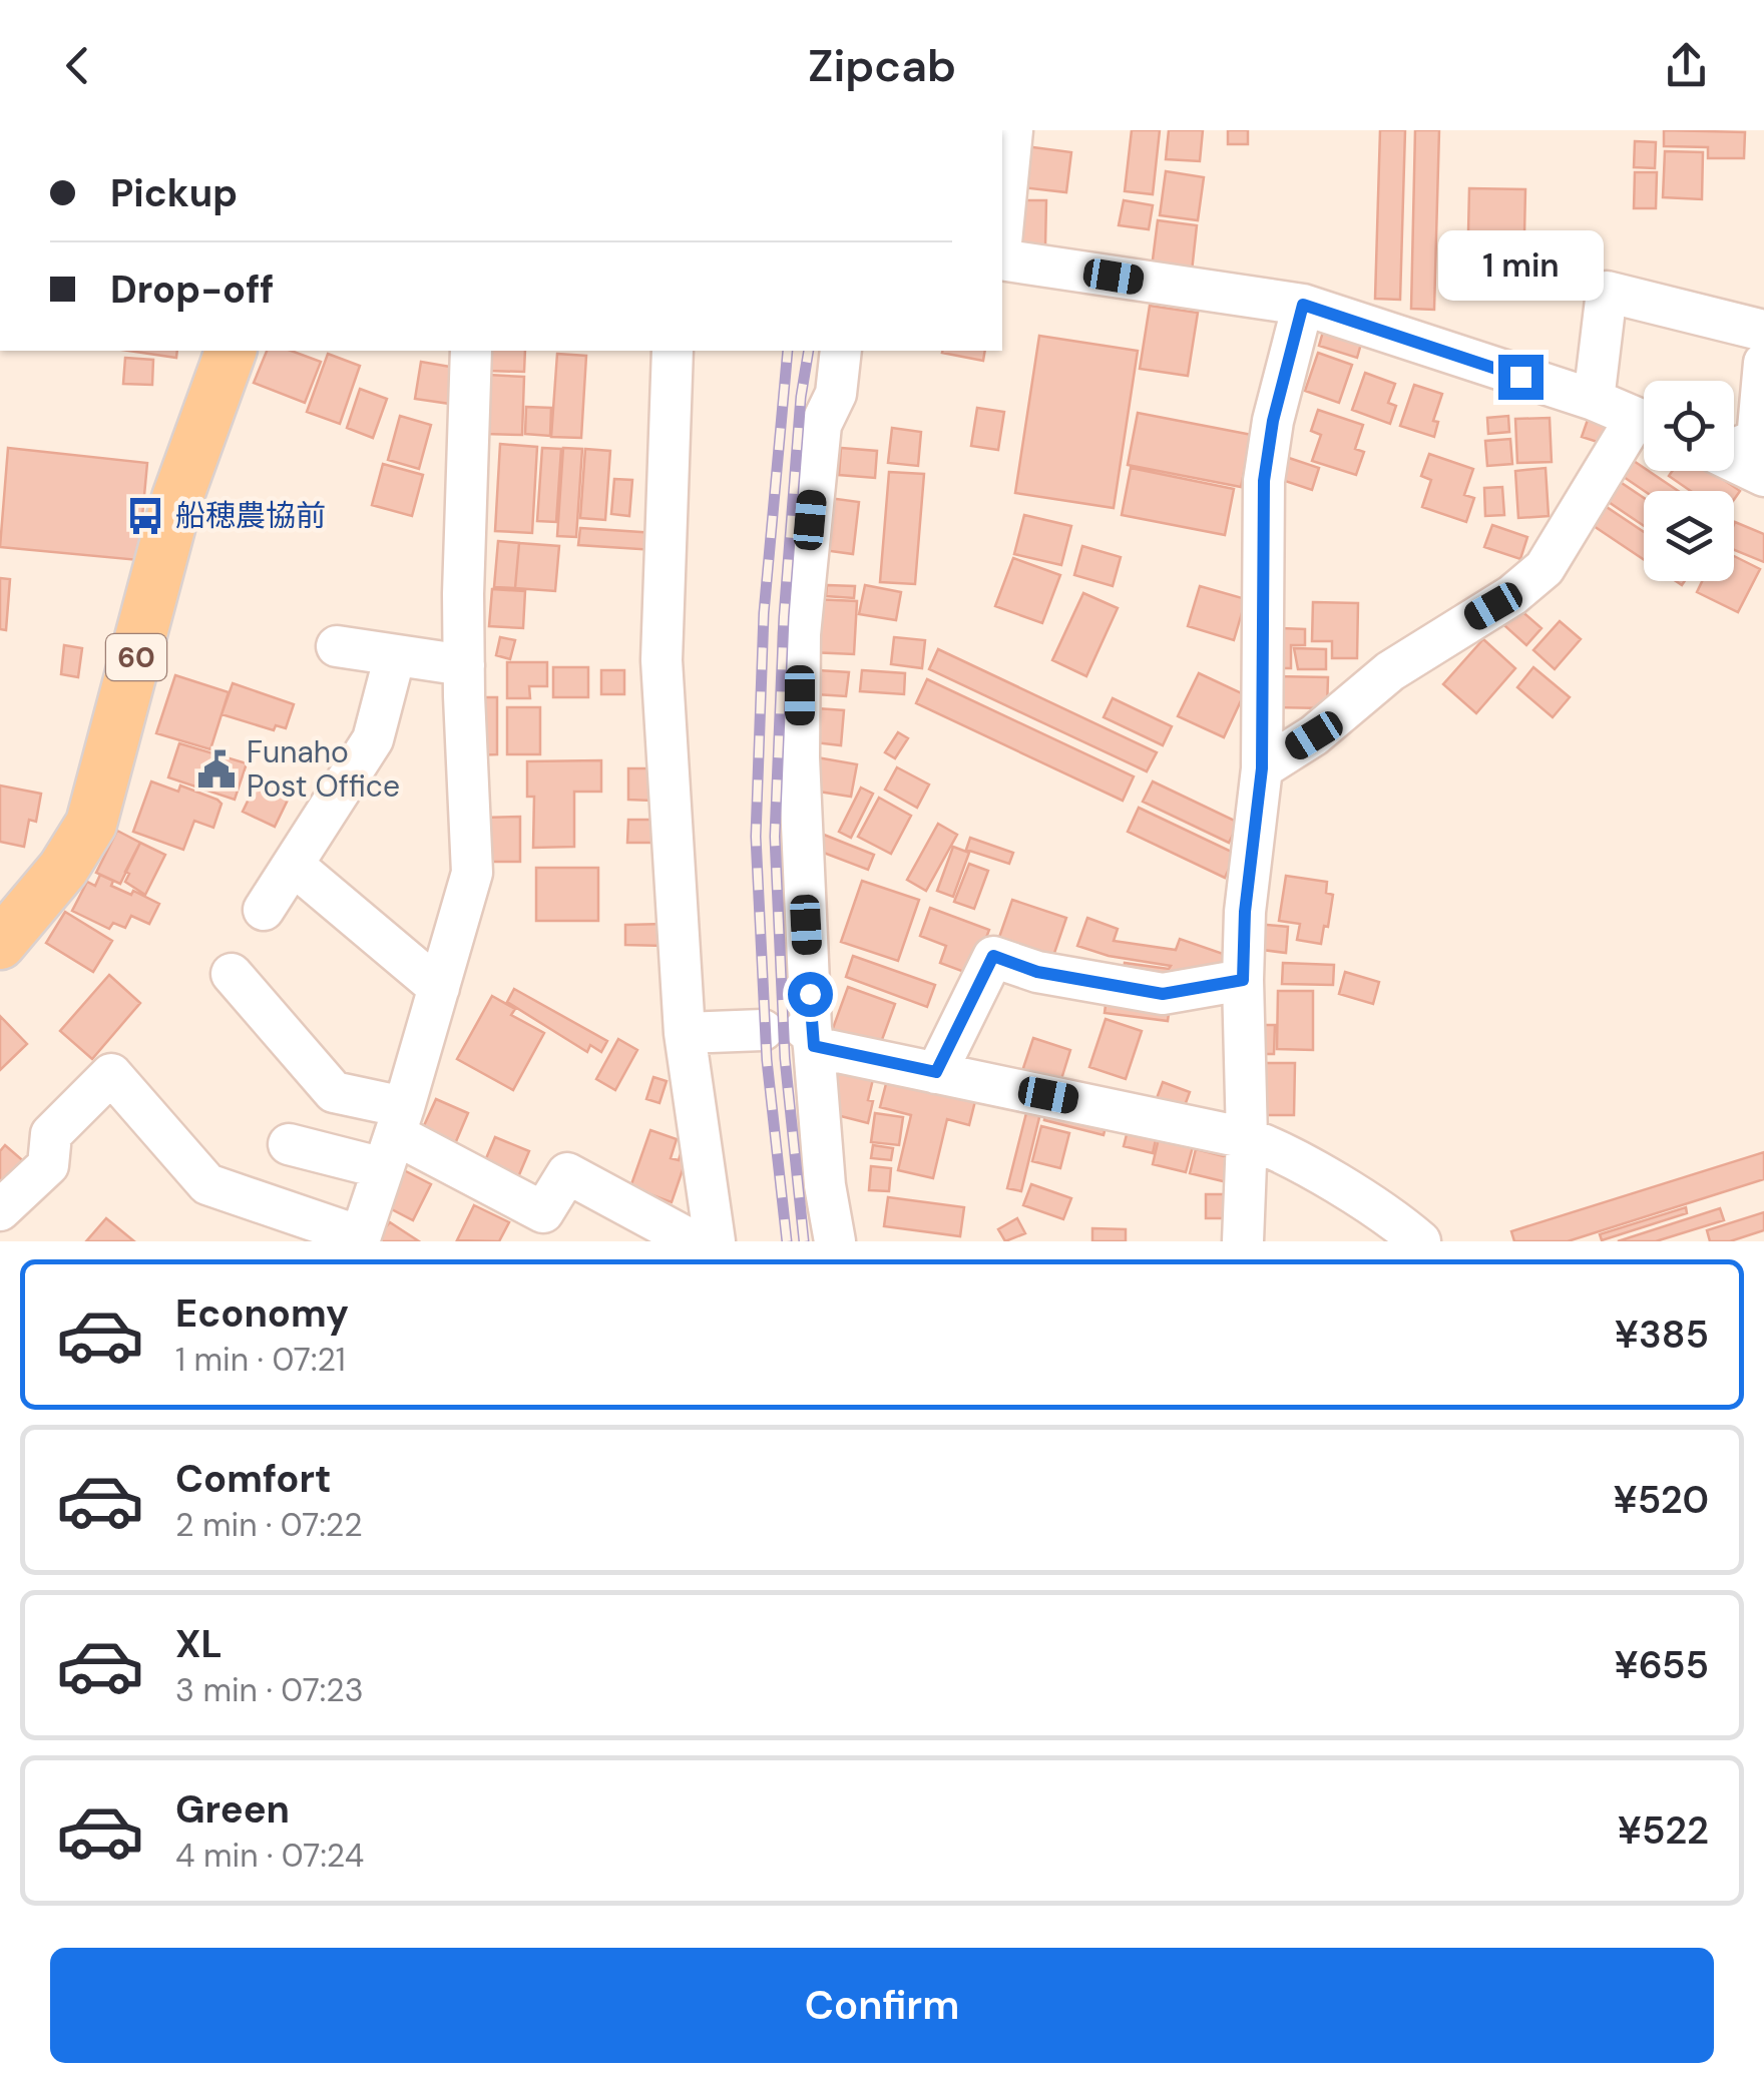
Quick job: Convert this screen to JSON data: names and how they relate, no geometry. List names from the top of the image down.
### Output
{
  "streets": {
    "main road": ["60"]
  },
  "places": {
    "bus stop": ["船穂農協前"],
    "public building": ["Funaho Post Office"]
  },
  "page": {
    "header": "Zipcab",
    "banner": ["Pickup", "Drop-off"],
    "bubble": "1 min",
    "list": [
      {
        "name": "Economy",
        "note": "1 min · 07:21",
        "value": "¥385"
      },
      {
        "name": "Comfort",
        "note": "2 min · 07:22",
        "value": "¥520"
      },
      {
        "name": "XL",
        "note": "3 min · 07:23",
        "value": "¥655"
      },
      {
        "name": "Green",
        "note": "4 min · 07:24",
        "value": "¥522"
      }
    ],
    "buttons": "Confirm"
  }
}
